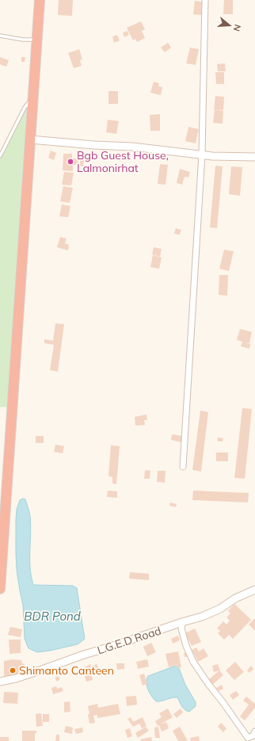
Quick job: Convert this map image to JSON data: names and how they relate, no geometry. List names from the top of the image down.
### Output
{
  "streets": {
    "main road": ["L.G.E.D Road"]
  },
  "water": ["BDR Pond"],
  "places": ["Bgb Guest House, Lalmonirhat", "Shimanto Canteen"],
  "north": "right"
}
